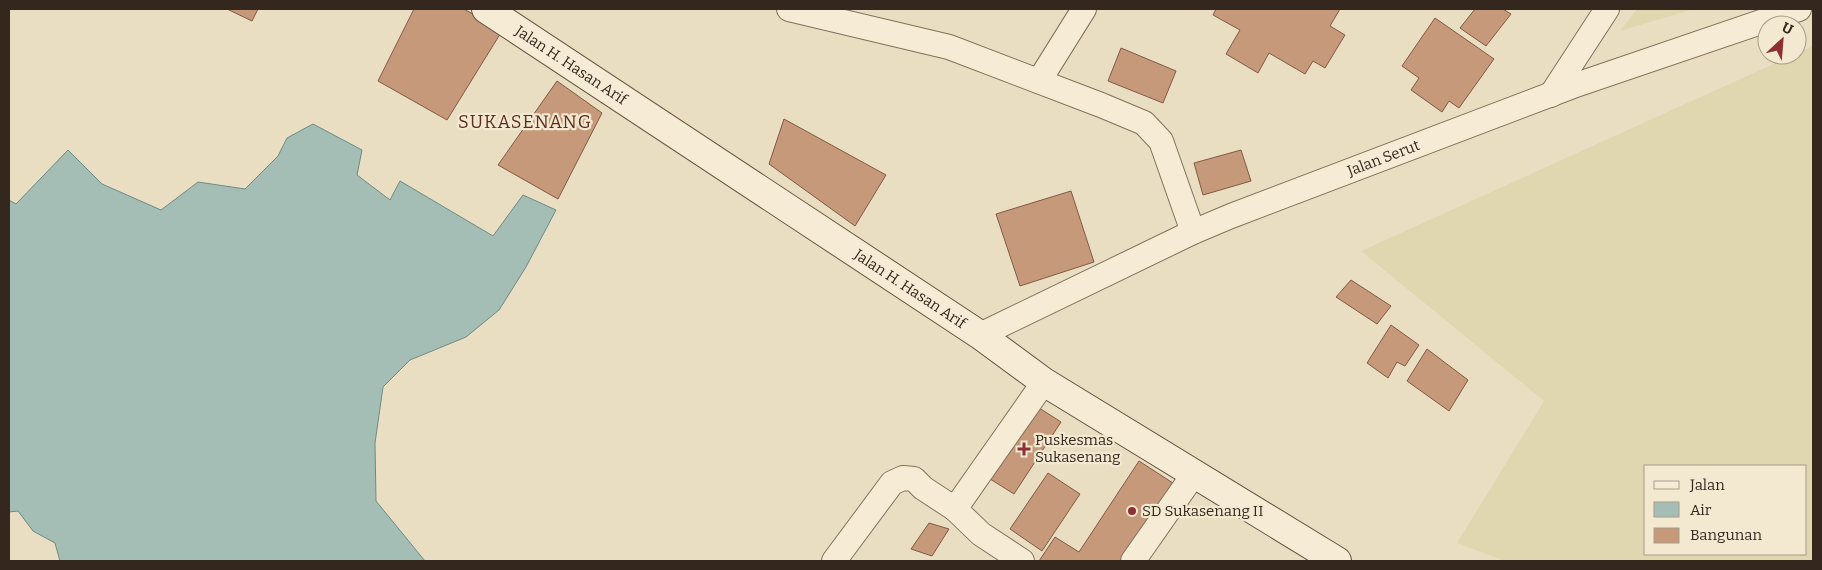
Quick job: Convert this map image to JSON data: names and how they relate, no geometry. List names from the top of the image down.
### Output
{
  "streets": {
    "main road": ["Jalan H. Hasan Arif"],
    "street": ["Jalan Serut"]
  },
  "crossings": [
    ["Jalan H. Hasan Arif", "Jalan Serut"]
  ],
  "districts": ["SUKASENANG"],
  "places": {
    "health": ["Puskesmas Sukasenang"],
    "other": ["SD Sukasenang II"]
  },
  "legend": ["Jalan", "Air", "Bangunan"],
  "north": "top right"
}
